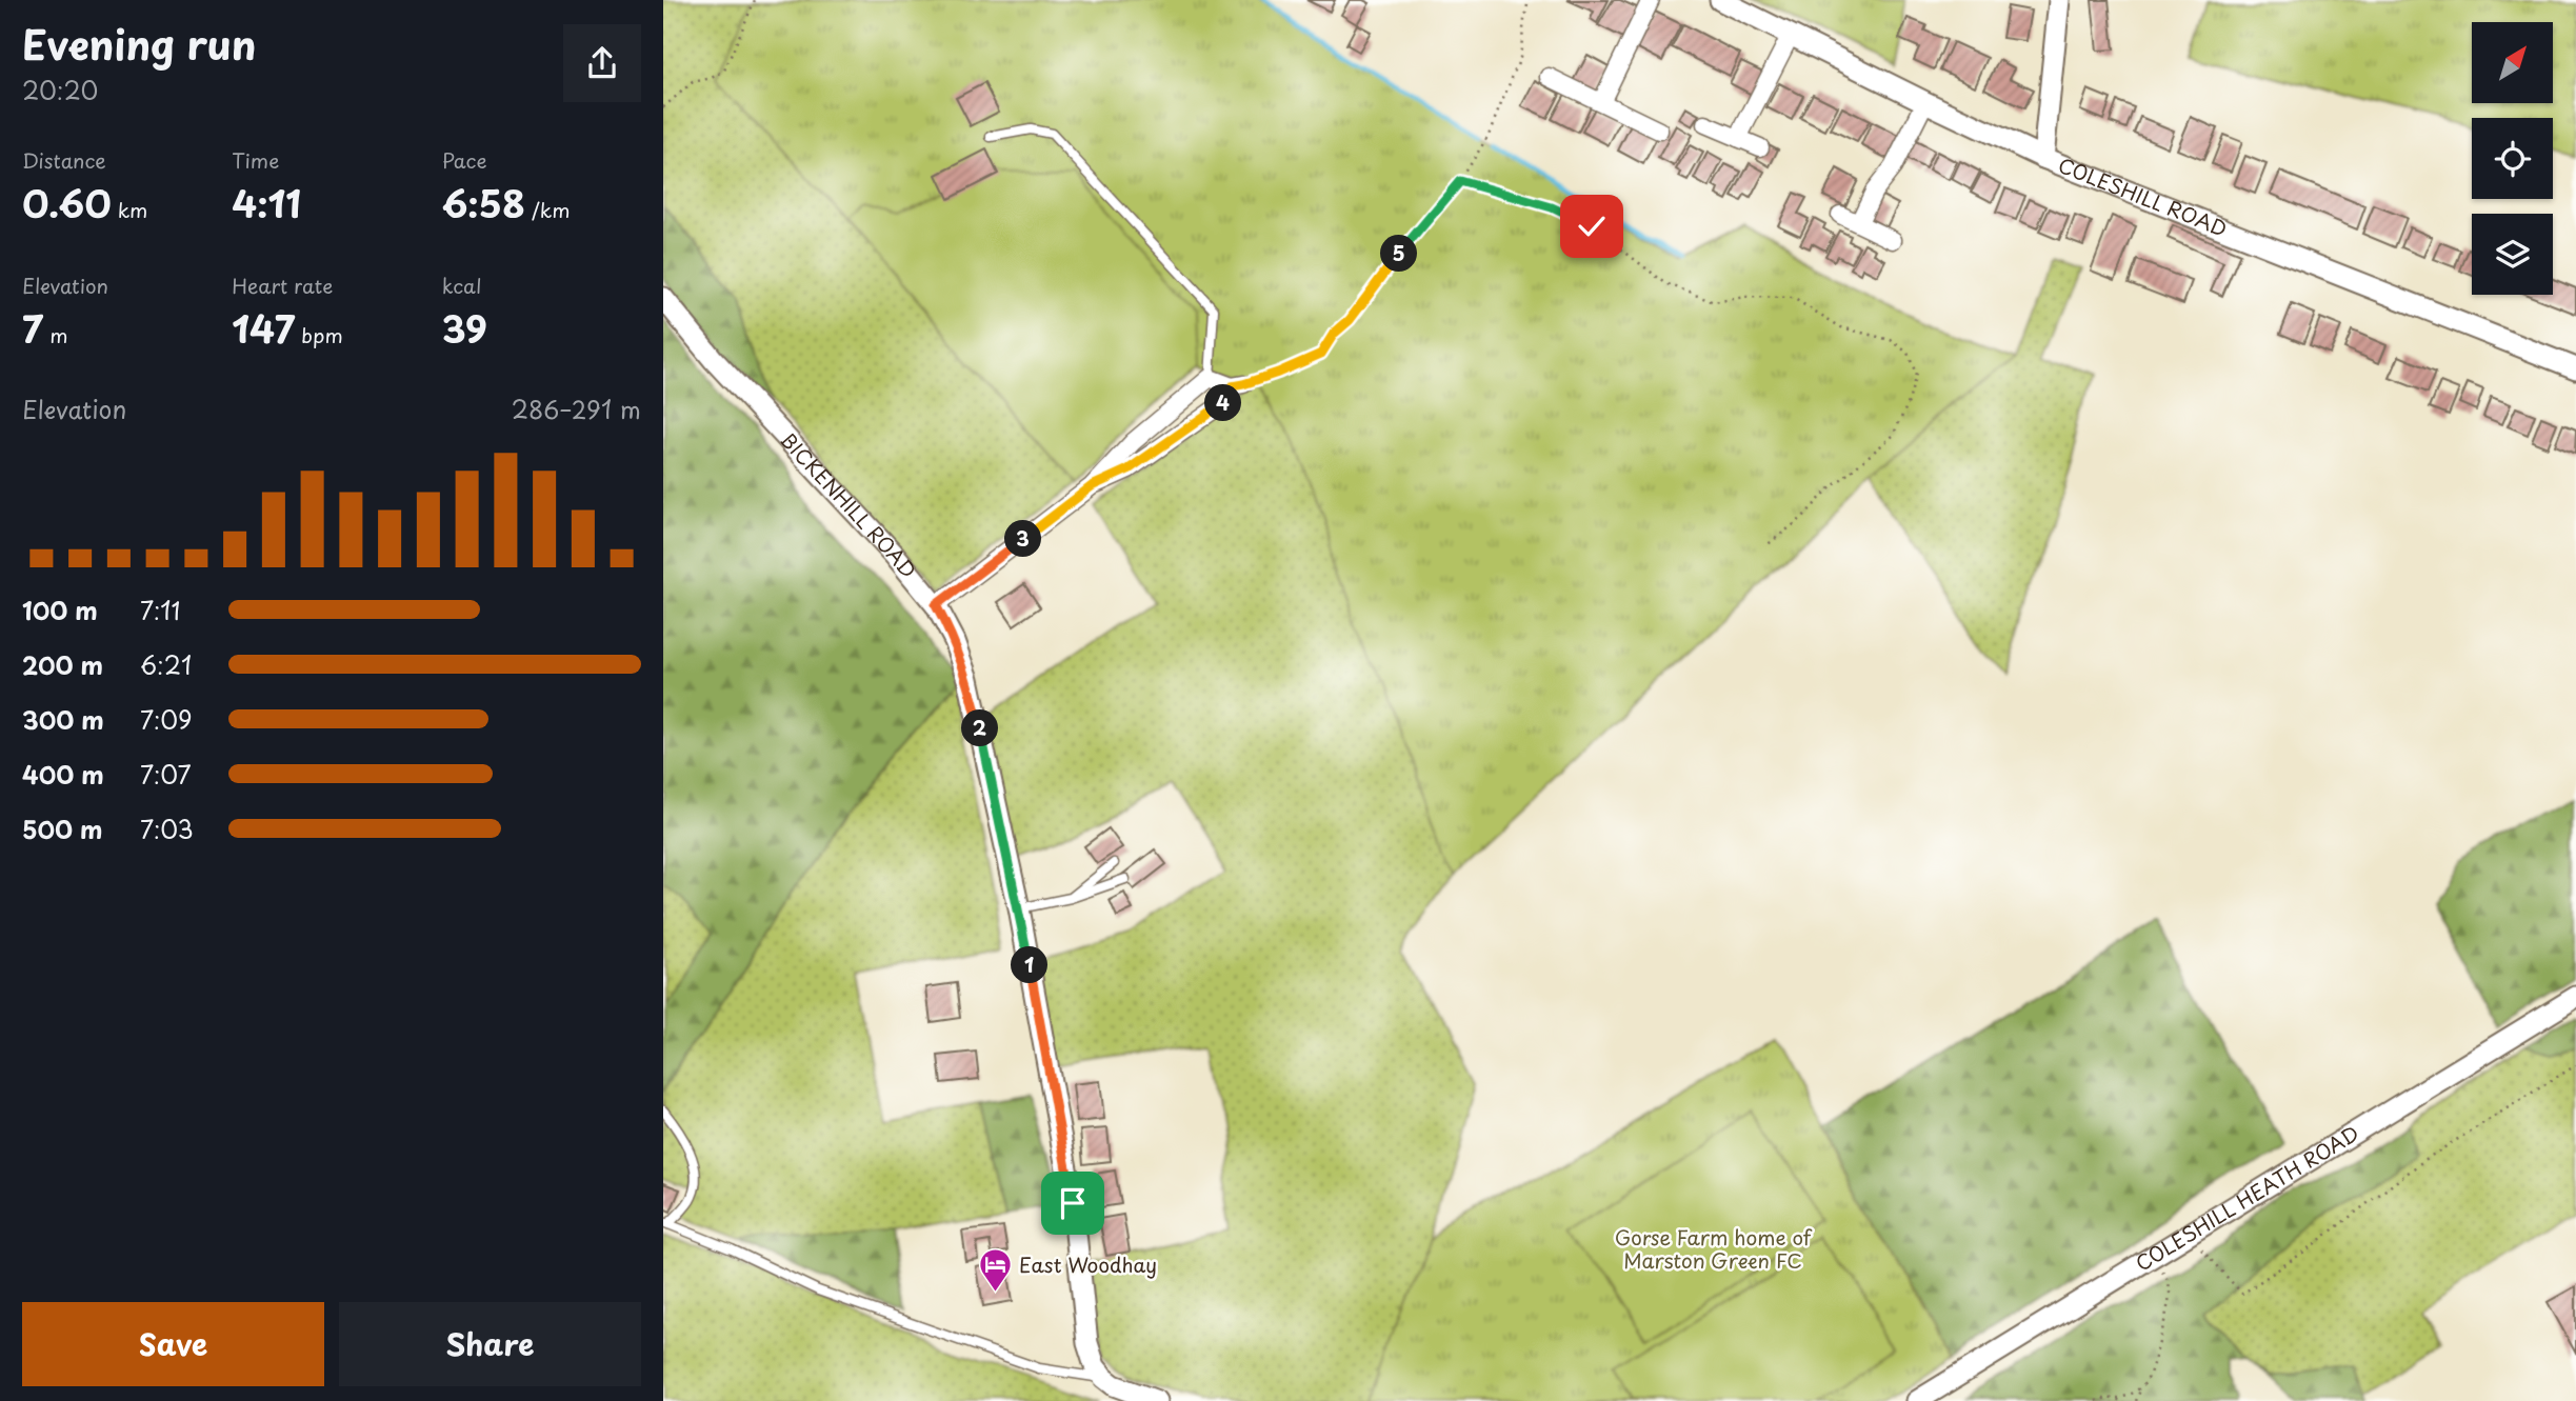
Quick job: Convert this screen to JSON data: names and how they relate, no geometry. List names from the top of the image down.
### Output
{
  "streets": {
    "street": ["COLESHILL ROAD", "BICKENHILL ROAD", "COLESHILL HEATH ROAD"]
  },
  "parks": ["Gorse Farm home of Marston Green FC"],
  "places": {
    "hotel": ["East Woodhay"]
  },
  "north": "top right",
  "page": {
    "heading": ["Evening run", "20:20"],
    "stats": [
      ["Distance", "0.60 km"],
      ["Time", "4:11"],
      ["Pace", "6:58 /km"],
      ["Elevation", "7 m"],
      ["Heart rate", "147 bpm"],
      ["kcal", "39"]
    ],
    "pins": [
      "5",
      "4",
      "3",
      "2",
      "1"
    ],
    "chart": ["Elevation", "286–291 m"],
    "list": [
      {
        "name": "100 m",
        "note": "7:11"
      },
      {
        "name": "200 m",
        "note": "6:21"
      },
      {
        "name": "300 m",
        "note": "7:09"
      },
      {
        "name": "400 m",
        "note": "7:07"
      },
      {
        "name": "500 m",
        "note": "7:03"
      }
    ],
    "buttons": ["Save", "Share"]
  }
}
